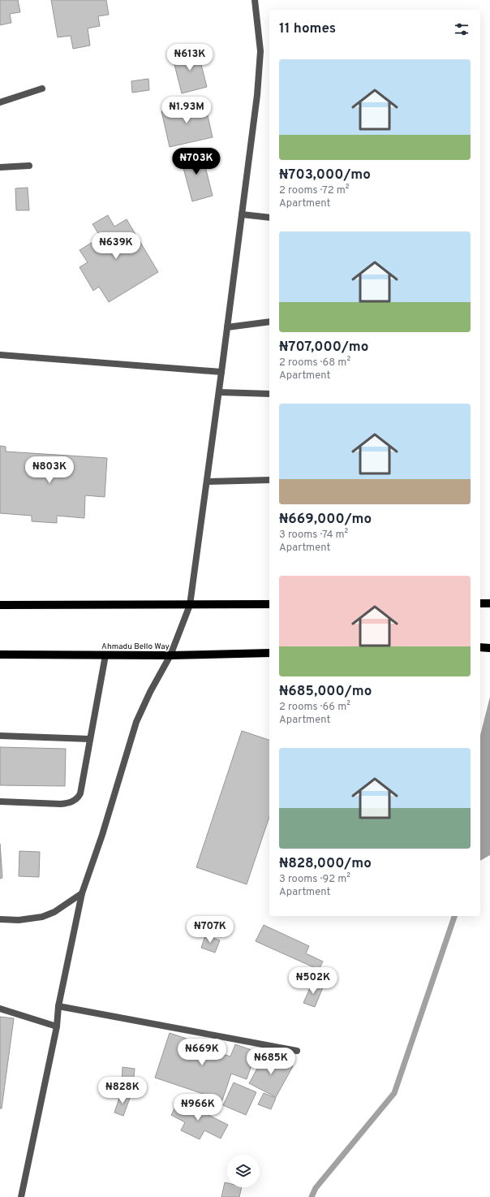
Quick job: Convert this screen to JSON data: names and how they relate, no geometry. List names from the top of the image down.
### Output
{
  "streets": {
    "main road": ["Ahmadu Bello Way"]
  },
  "page": {
    "heading": "11 homes",
    "price": [
      "₦613K",
      "₦1.93M",
      "₦703K",
      "₦639K",
      "₦803K",
      "₦707K",
      "₦502K",
      "₦669K",
      "₦685K",
      "₦828K",
      "₦966K"
    ],
    "list": [
      {
        "name": "₦703,000/mo",
        "note": "2 rooms · 72 m² · Apartment"
      },
      {
        "name": "₦707,000/mo",
        "note": "2 rooms · 68 m² · Apartment"
      },
      {
        "name": "₦669,000/mo",
        "note": "3 rooms · 74 m² · Apartment"
      },
      {
        "name": "₦685,000/mo",
        "note": "2 rooms · 66 m² · Apartment"
      },
      {
        "name": "₦828,000/mo",
        "note": "3 rooms · 92 m² · Apartment"
      }
    ]
  }
}
